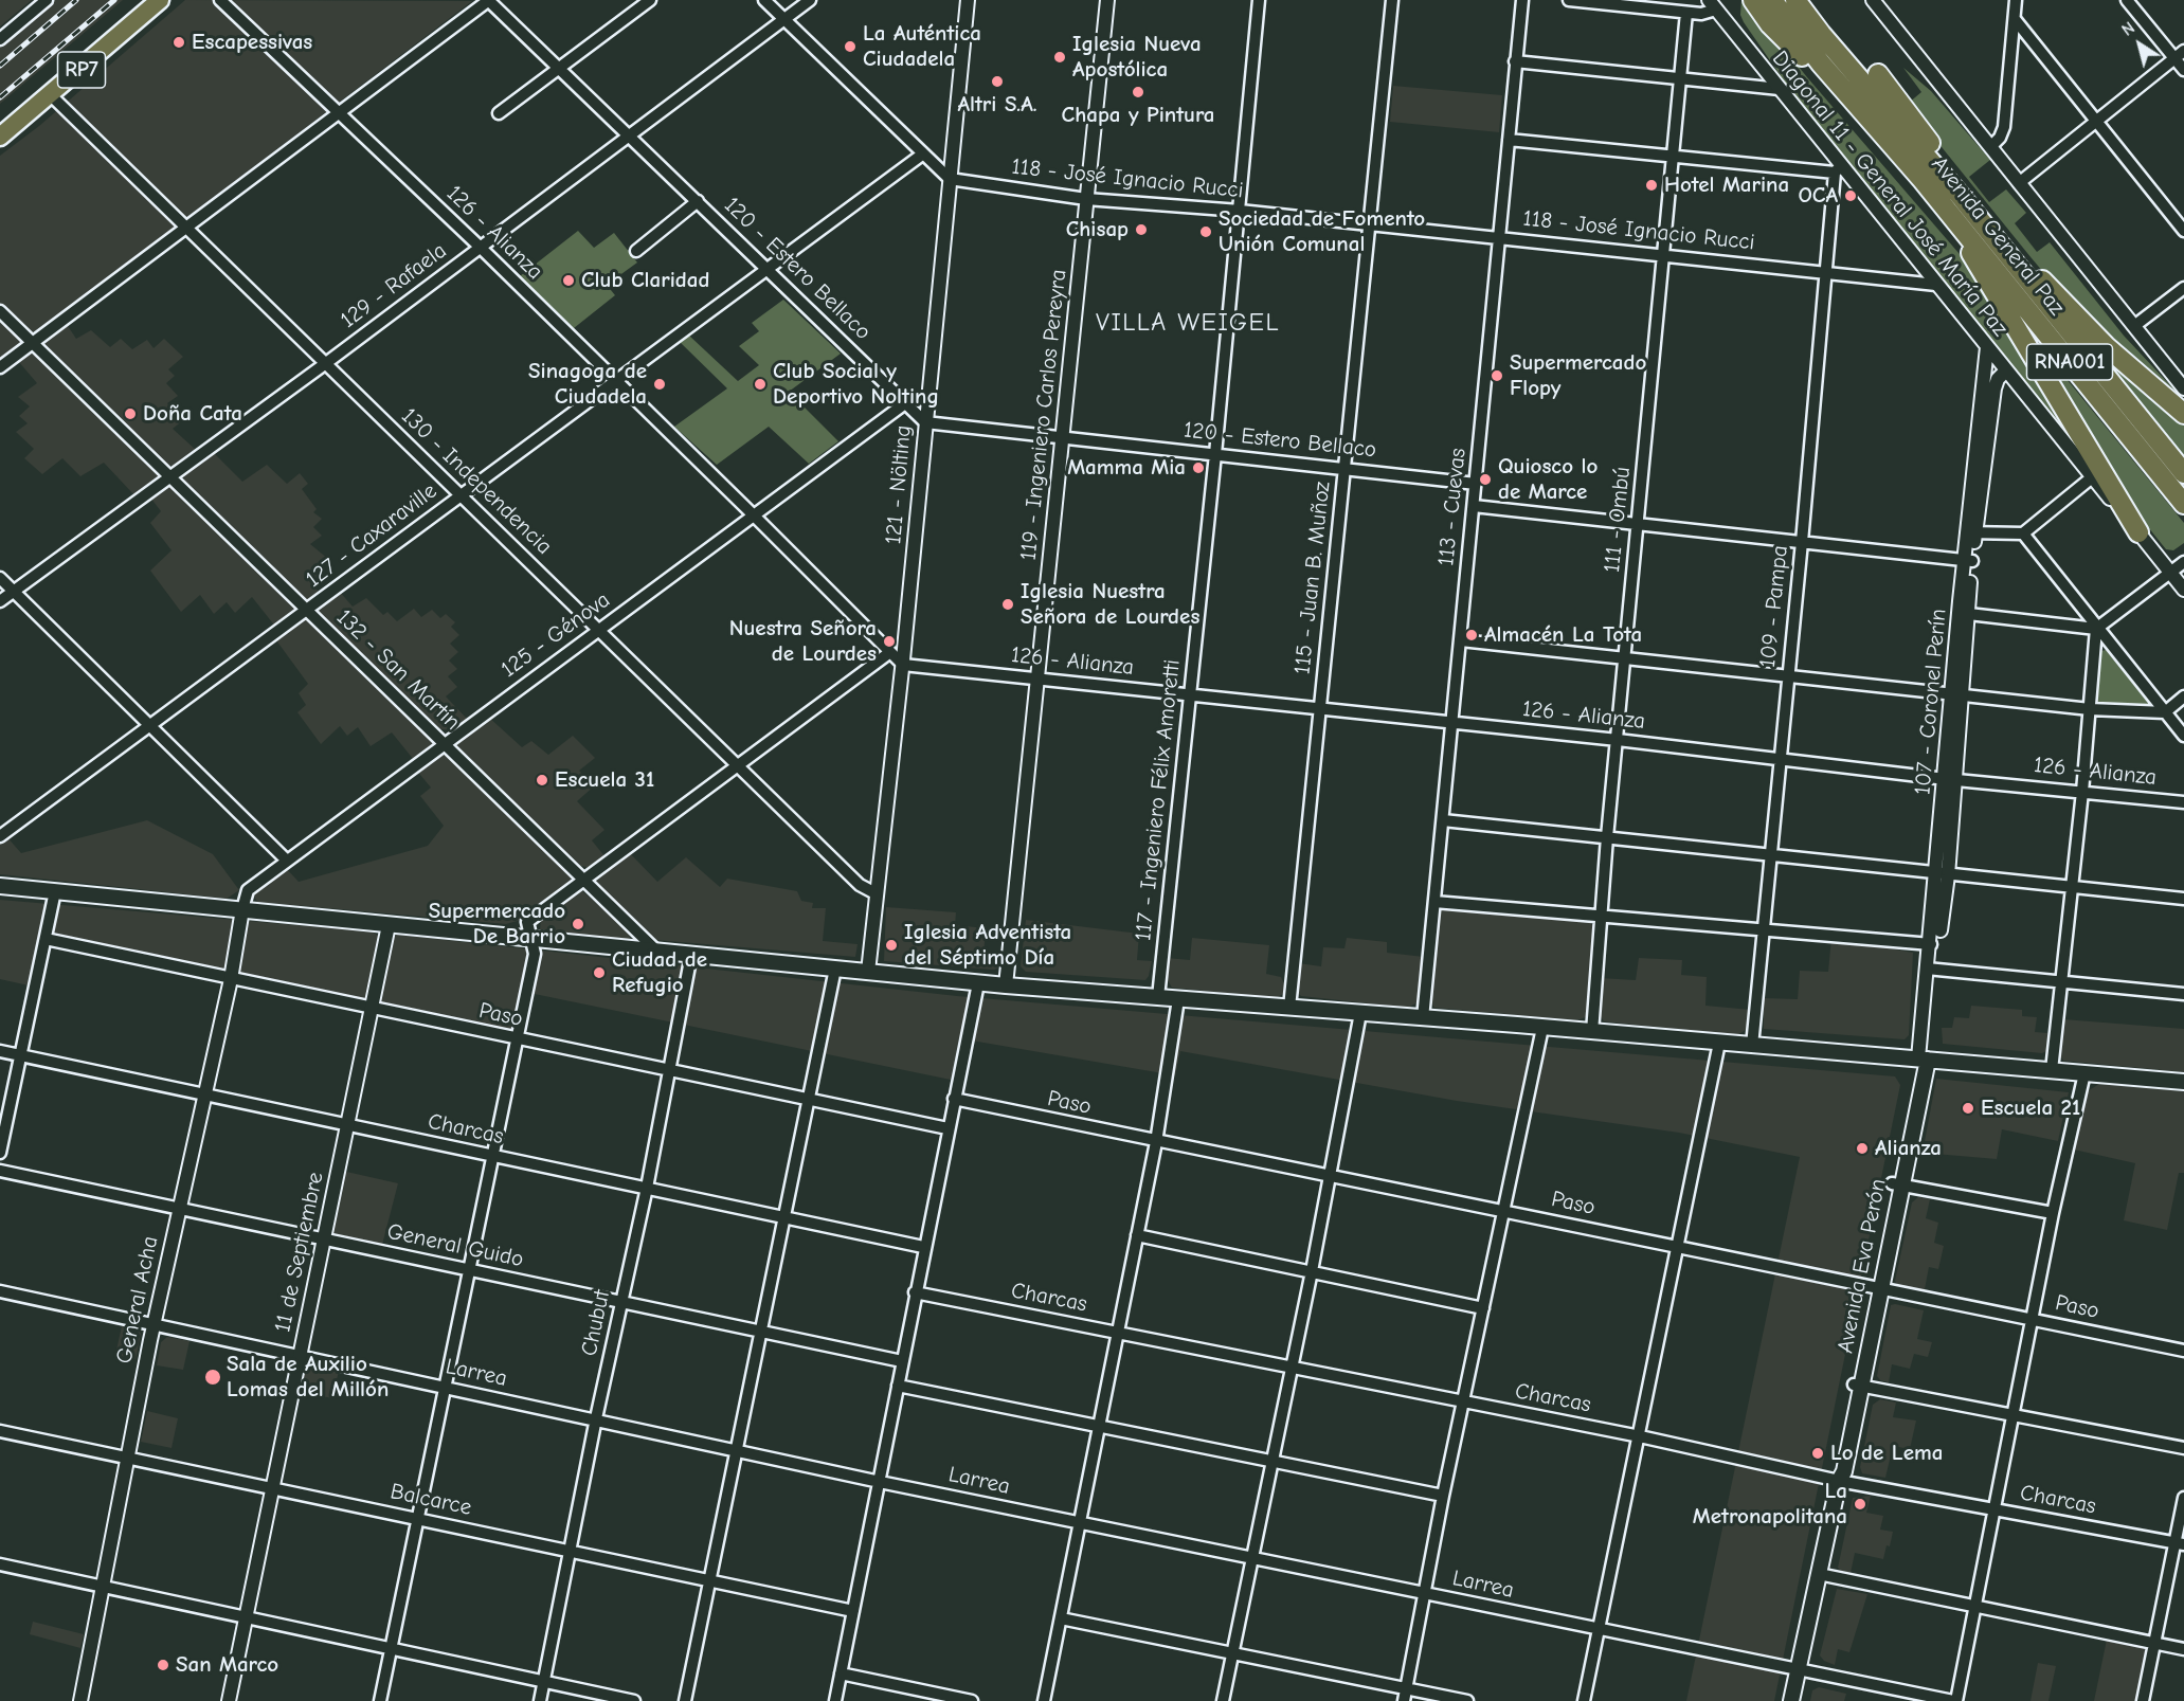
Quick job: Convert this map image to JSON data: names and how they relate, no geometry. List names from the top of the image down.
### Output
{
  "streets": {
    "highway": ["Avenida General Paz", "RNA001"],
    "main road": ["RP7", "Avenida Eva Perón"],
    "street": [
      "118 - José Ignacio Rucci",
      "Diagonal 11 - General José María Paz",
      "126 - Alianza",
      "120 - Estero Bellaco",
      "129 - Rafaela",
      "119 - Ingeniero Carlos Pereyra",
      "130 - Independencia",
      "121 - Nölting",
      "113 - Cuevas",
      "111 - Ombú",
      "127 - Caxaraville",
      "115 - Juan B. Muñoz",
      "109 - Pampa",
      "125 - Génova",
      "132 - San Martín",
      "107 - Coronel Perín",
      "117 - Ingeniero Félix Amoretti",
      "Paso",
      "Charcas",
      "General Guido",
      "11 de Septiembre",
      "General Acha",
      "Chubut",
      "Larrea",
      "Balcarce"
    ]
  },
  "crossings": [
    ["RP7", "130 - Independencia"],
    ["118 - José Ignacio Rucci", "Diagonal 11 - General José María Paz"],
    ["118 - José Ignacio Rucci", "119 - Ingeniero Carlos Pereyra"],
    ["118 - José Ignacio Rucci", "121 - Nölting"],
    ["118 - José Ignacio Rucci", "113 - Cuevas"],
    ["118 - José Ignacio Rucci", "111 - Ombú"],
    ["118 - José Ignacio Rucci", "115 - Juan B. Muñoz"],
    ["118 - José Ignacio Rucci", "109 - Pampa"],
    ["118 - José Ignacio Rucci", "117 - Ingeniero Félix Amoretti"],
    ["Diagonal 11 - General José María Paz", "109 - Pampa"],
    ["Diagonal 11 - General José María Paz", "107 - Coronel Perín"],
    ["126 - Alianza", "129 - Rafaela"],
    ["126 - Alianza", "119 - Ingeniero Carlos Pereyra"],
    ["126 - Alianza", "121 - Nölting"],
    ["126 - Alianza", "113 - Cuevas"],
    ["126 - Alianza", "111 - Ombú"],
    ["126 - Alianza", "127 - Caxaraville"],
    ["126 - Alianza", "115 - Juan B. Muñoz"],
    ["126 - Alianza", "109 - Pampa"],
    ["126 - Alianza", "125 - Génova"],
    ["126 - Alianza", "107 - Coronel Perín"],
    ["126 - Alianza", "117 - Ingeniero Félix Amoretti"],
    ["120 - Estero Bellaco", "129 - Rafaela"],
    ["120 - Estero Bellaco", "119 - Ingeniero Carlos Pereyra"],
    ["120 - Estero Bellaco", "121 - Nölting"],
    ["120 - Estero Bellaco", "113 - Cuevas"],
    ["120 - Estero Bellaco", "127 - Caxaraville"],
    ["120 - Estero Bellaco", "115 - Juan B. Muñoz"],
    ["120 - Estero Bellaco", "125 - Génova"],
    ["120 - Estero Bellaco", "117 - Ingeniero Félix Amoretti"],
    ["129 - Rafaela", "130 - Independencia"],
    ["129 - Rafaela", "132 - San Martín"],
    ["130 - Independencia", "121 - Nölting"],
    ["130 - Independencia", "127 - Caxaraville"],
    ["130 - Independencia", "125 - Génova"],
    ["127 - Caxaraville", "132 - San Martín"],
    ["125 - Génova", "132 - San Martín"],
    ["125 - Génova", "General Acha"],
    ["107 - Coronel Perín", "Avenida Eva Perón"],
    ["Paso", "11 de Septiembre"],
    ["Paso", "Avenida Eva Perón"],
    ["Paso", "General Acha"],
    ["Paso", "Chubut"],
    ["Charcas", "11 de Septiembre"],
    ["Charcas", "Avenida Eva Perón"],
    ["Charcas", "General Acha"],
    ["Charcas", "Chubut"],
    ["General Guido", "11 de Septiembre"],
    ["General Guido", "General Acha"],
    ["General Guido", "Chubut"],
    ["11 de Septiembre", "Larrea"],
    ["11 de Septiembre", "Balcarce"],
    ["Avenida Eva Perón", "Larrea"],
    ["General Acha", "Larrea"],
    ["General Acha", "Balcarce"],
    ["Chubut", "Larrea"],
    ["Chubut", "Balcarce"]
  ],
  "districts": ["VILLA WEIGEL"],
  "places": [
    "Escapessivas",
    "La Auténtica Ciudadela",
    "Iglesia Nueva Apostólica",
    "Altri S.A.",
    "Chapa y Pintura",
    "Hotel Marina",
    "OCA",
    "Chisap",
    "Sociedad de Fomento Unión Comunal",
    "Club Claridad",
    "Supermercado Flopy",
    "Sinagoga de Ciudadela",
    "Club Social y Deportivo Nolting",
    "Doña Cata",
    "Mamma Mia",
    "Quiosco lo de Marce",
    "Iglesia Nuestra Señora de Lourdes",
    "Almacén La Tota",
    "Nuestra Señora de Lourdes",
    "Escuela 31",
    "Supermercado De Barrio",
    "Iglesia Adventista del Séptimo Día",
    "Ciudad de Refugio",
    "Escuela 21",
    "Alianza",
    "Sala de Auxilio Lomas del Millón",
    "Lo de Lema",
    "La Metronapolitana",
    "San Marco"
  ],
  "north": "top left"
}
